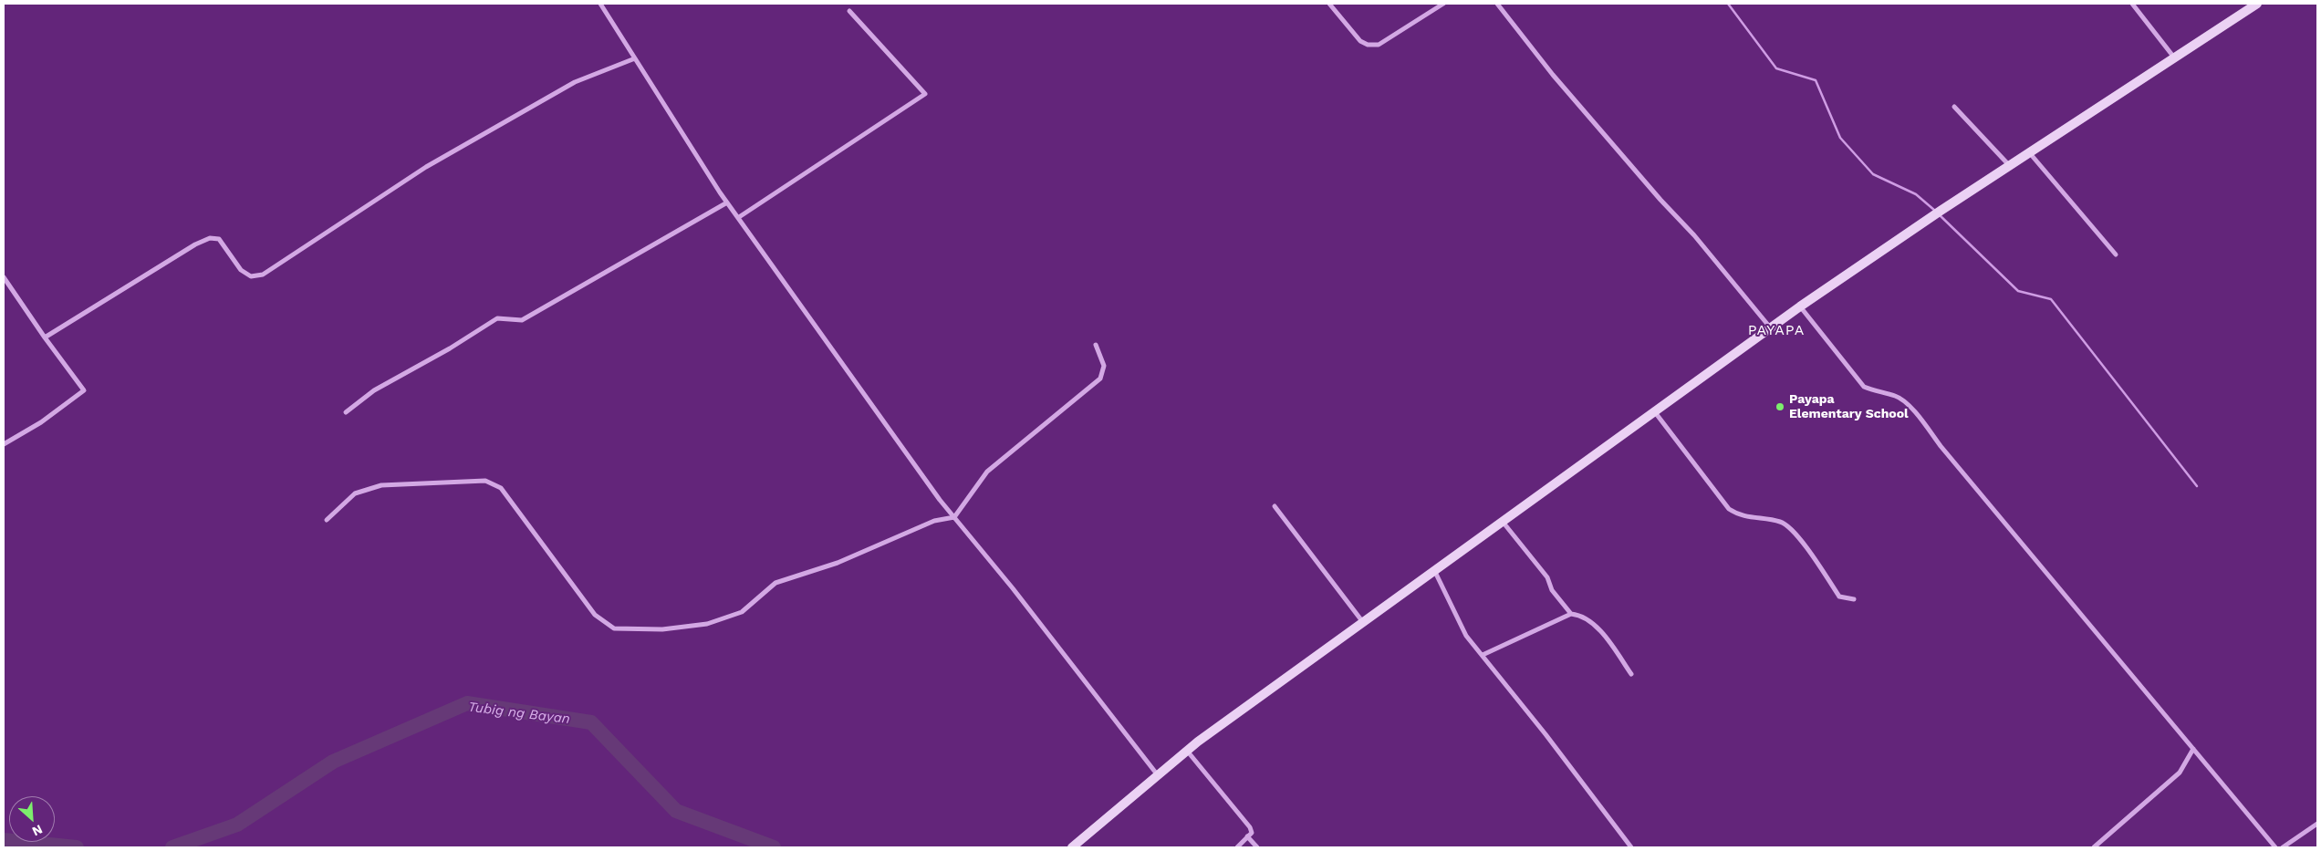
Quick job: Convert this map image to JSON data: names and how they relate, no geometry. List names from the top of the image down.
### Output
{
  "districts": ["PAYAPA"],
  "water": ["Tubig ng Bayan"],
  "places": ["Payapa Elementary School"],
  "north": "bottom right"
}
